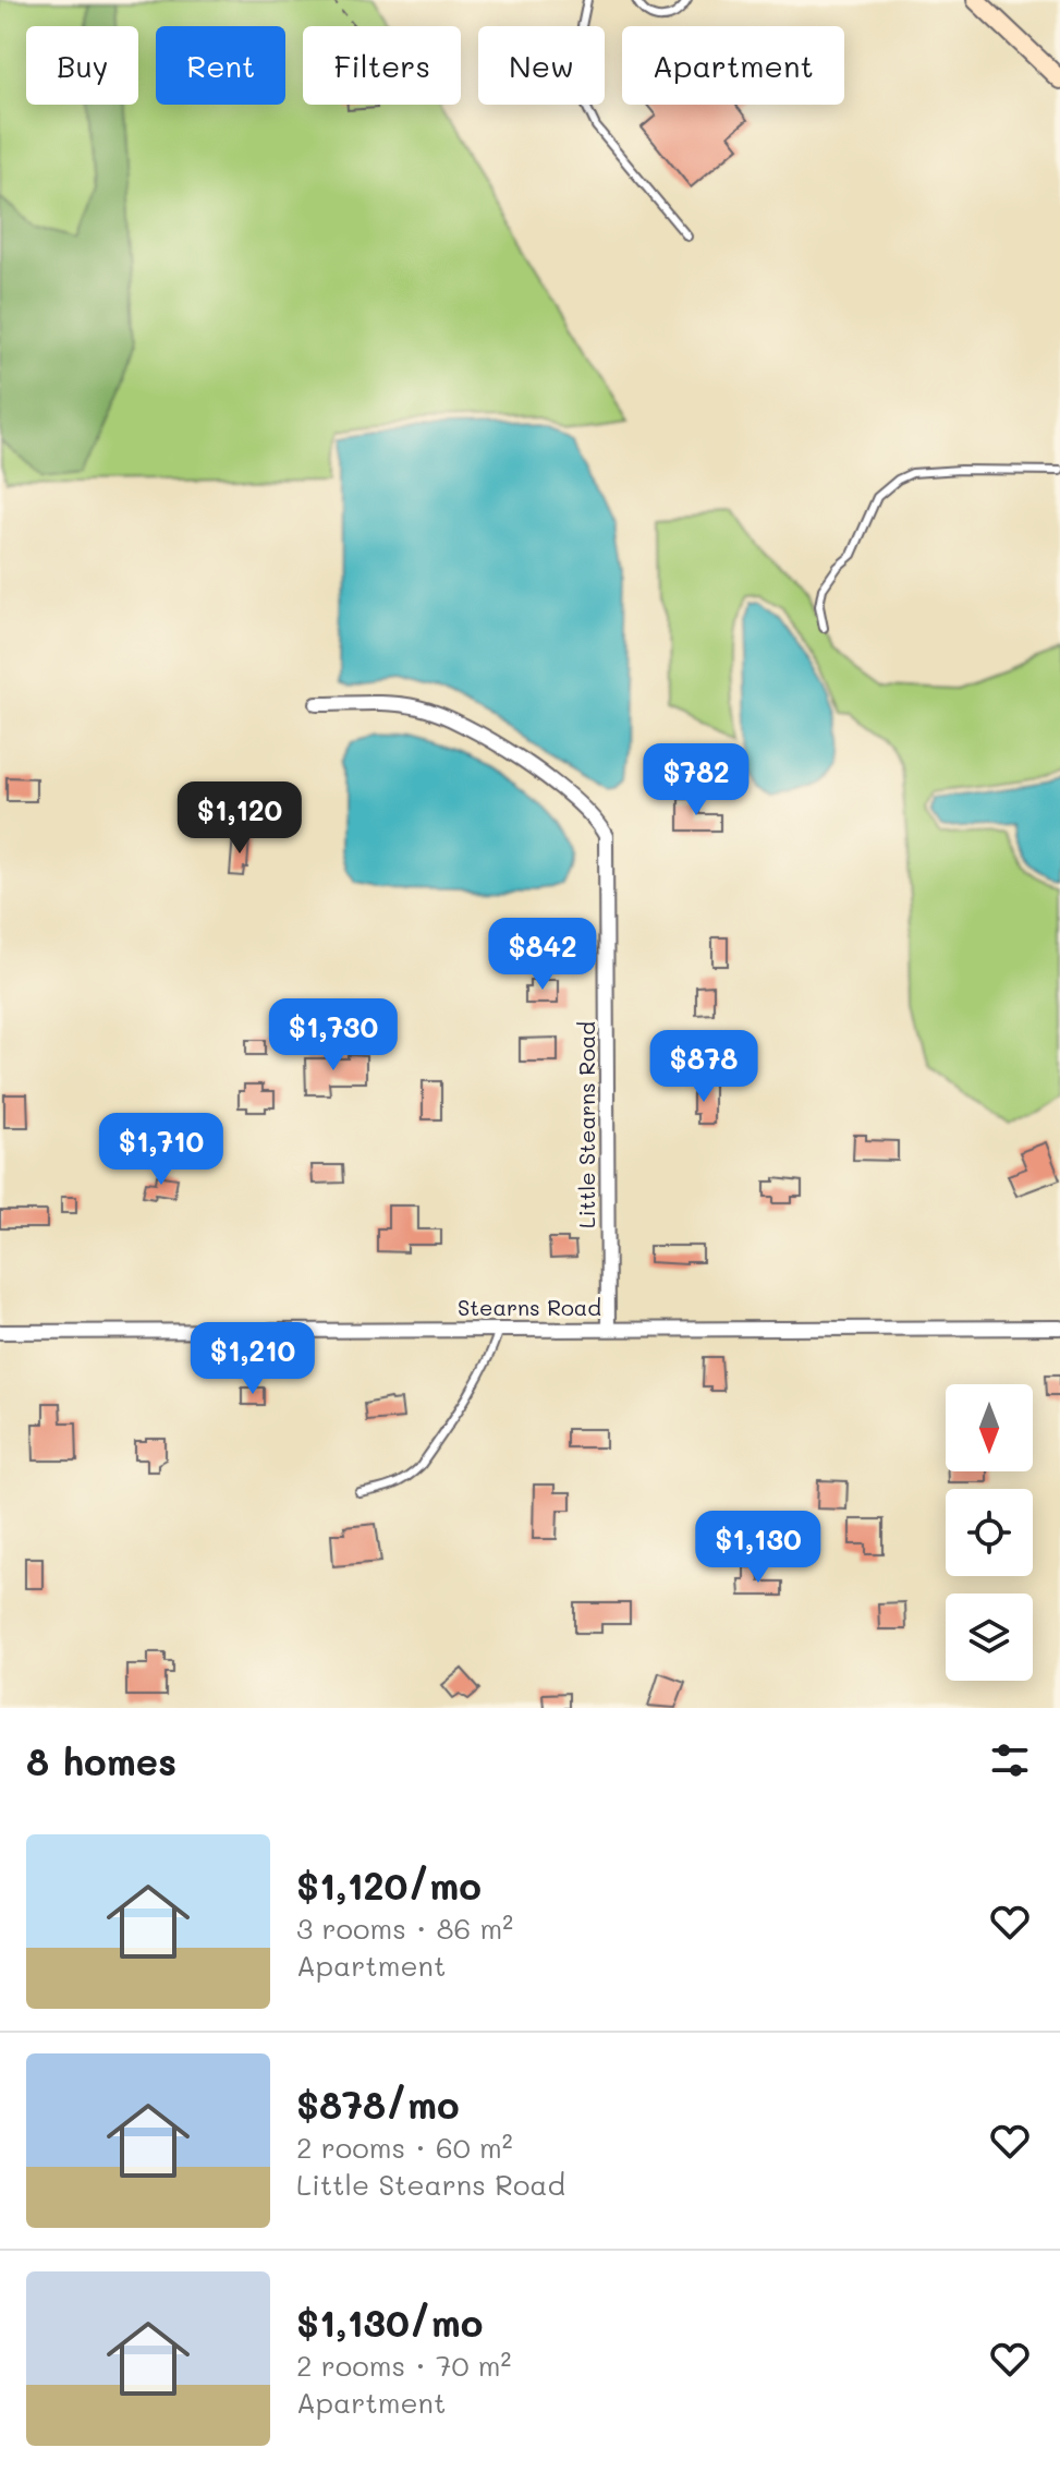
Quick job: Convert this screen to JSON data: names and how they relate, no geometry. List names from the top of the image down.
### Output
{
  "streets": {
    "street": ["Little Stearns Road", "Stearns Road"]
  },
  "crossings": [
    ["Little Stearns Road", "Stearns Road"]
  ],
  "north": "bottom",
  "page": {
    "chip": [
      "Buy",
      "Rent",
      "Filters",
      "New",
      "Apartment"
    ],
    "price": [
      "$782",
      "$1,120",
      "$842",
      "$1,730",
      "$878",
      "$1,710",
      "$1,210",
      "$1,130"
    ],
    "heading": "8 homes",
    "list": [
      {
        "name": "$1,120/mo",
        "note": "3 rooms · 86 m² · Apartment"
      },
      {
        "name": "$878/mo",
        "note": "2 rooms · 60 m² · Little Stearns Road"
      },
      {
        "name": "$1,130/mo",
        "note": "2 rooms · 70 m² · Apartment"
      }
    ]
  }
}
